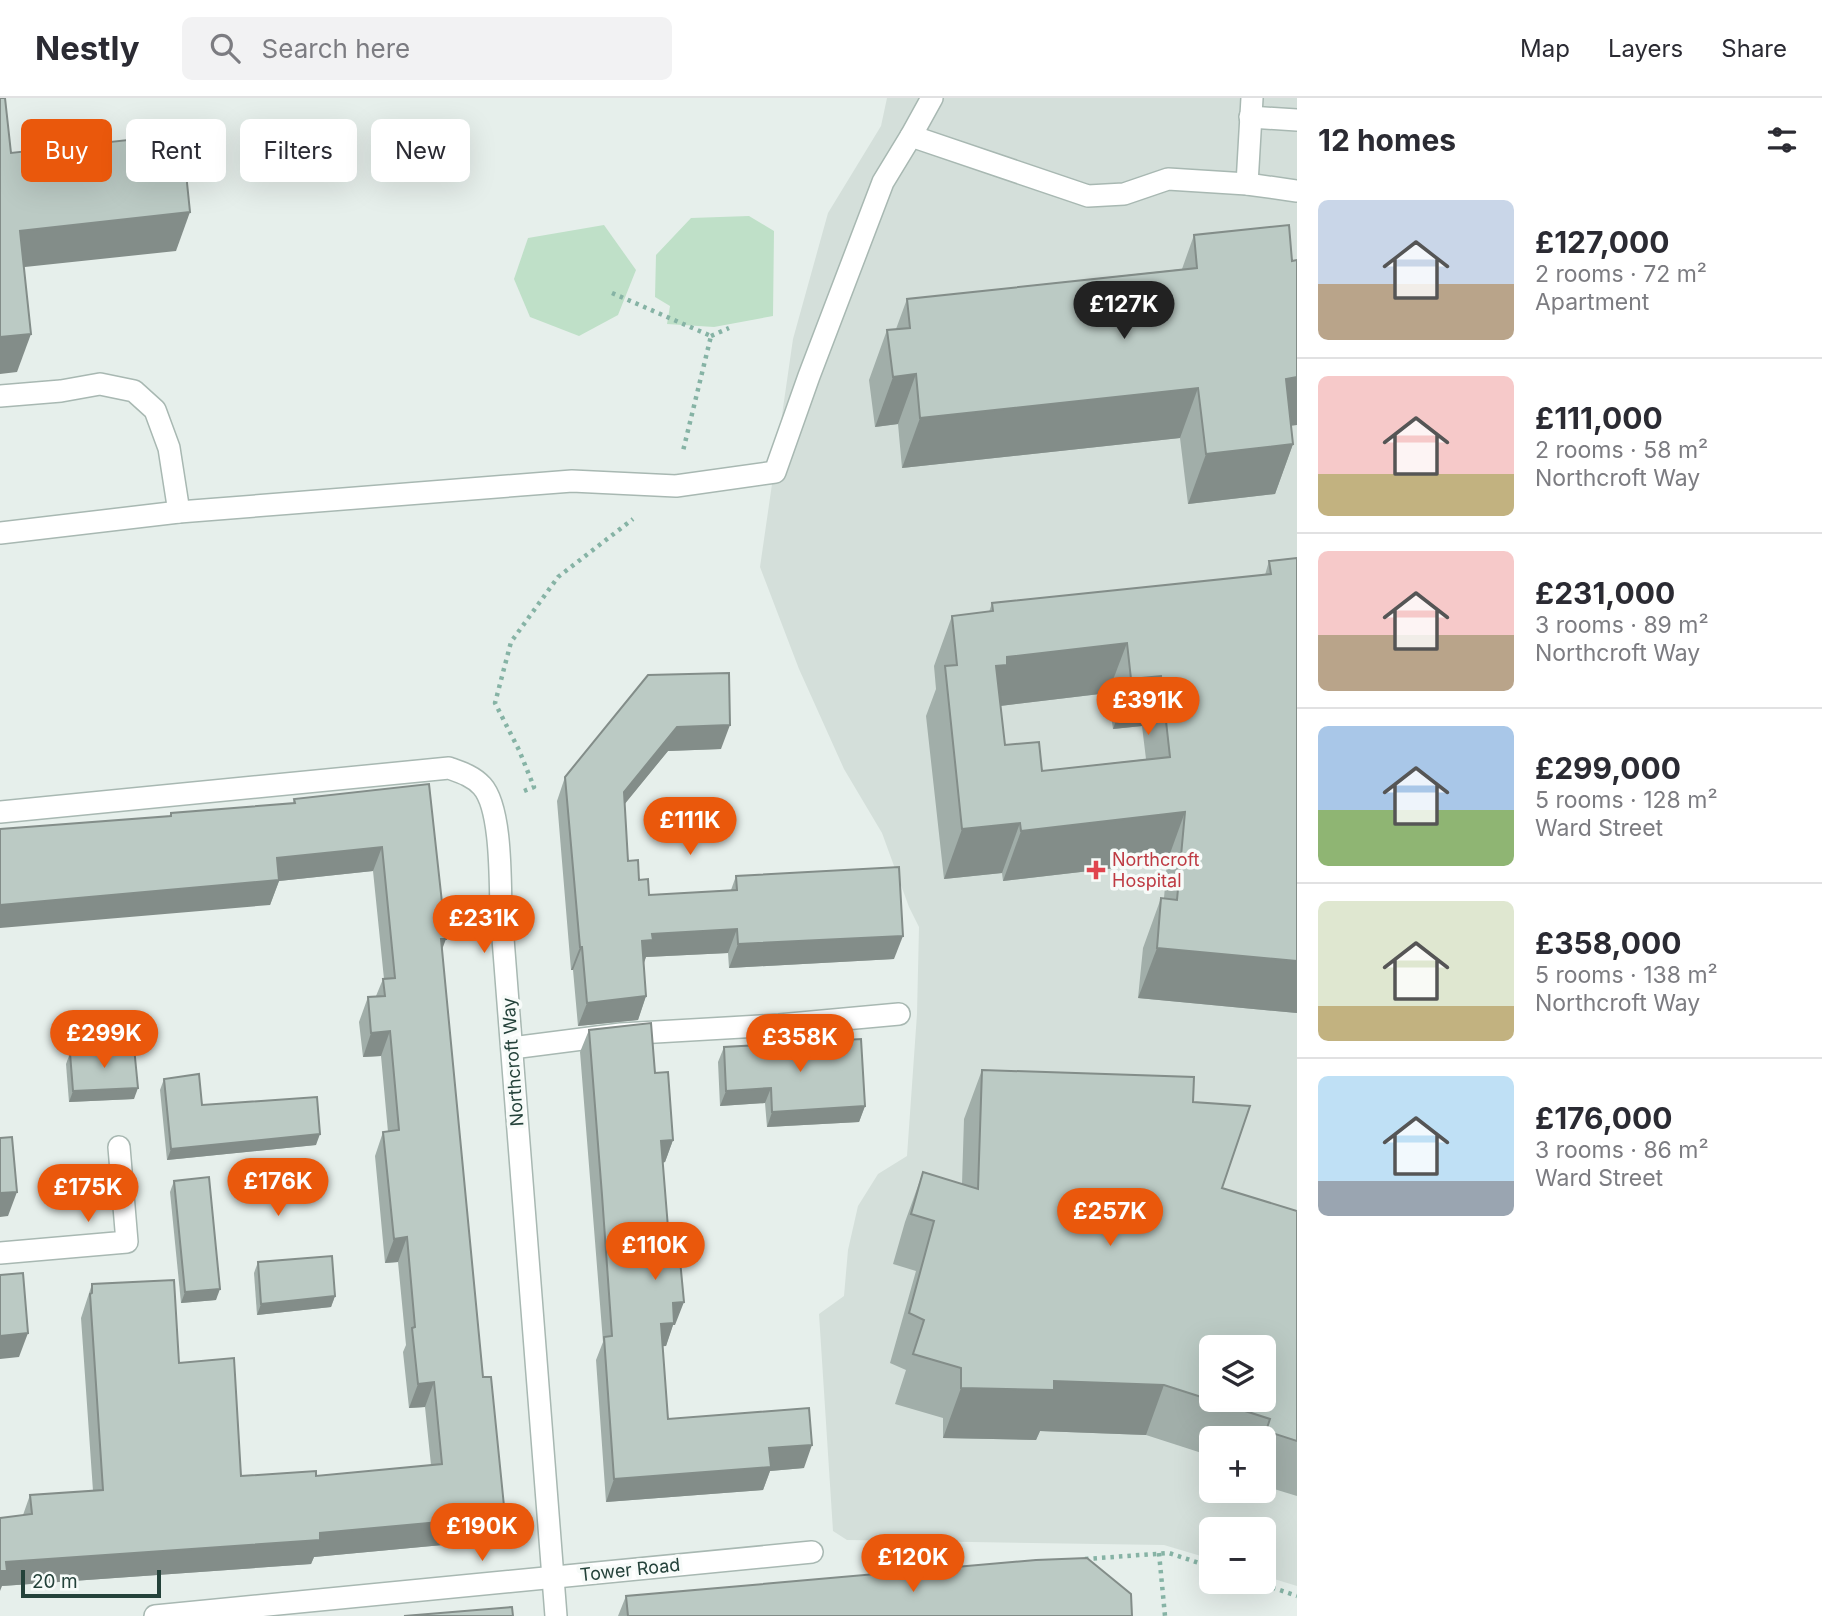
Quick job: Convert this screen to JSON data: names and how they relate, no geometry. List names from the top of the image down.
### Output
{
  "streets": {
    "street": ["Northcroft Way", "Tower Road"]
  },
  "crossings": [
    ["Northcroft Way", "Tower Road"]
  ],
  "places": {
    "health": ["Northcroft Hospital"]
  },
  "scale_bar": "20 m",
  "page": {
    "header": "Nestly",
    "search": "Search here",
    "nav": ["Map", "Layers", "Share"],
    "heading": "12 homes",
    "chip": [
      "Buy",
      "Rent",
      "Filters",
      "New"
    ],
    "list": [
      {
        "name": "£127,000",
        "note": "2 rooms · 72 m² · Apartment"
      },
      {
        "name": "£111,000",
        "note": "2 rooms · 58 m² · Northcroft Way"
      },
      {
        "name": "£231,000",
        "note": "3 rooms · 89 m² · Northcroft Way"
      },
      {
        "name": "£299,000",
        "note": "5 rooms · 128 m² · Ward Street"
      },
      {
        "name": "£358,000",
        "note": "5 rooms · 138 m² · Northcroft Way"
      },
      {
        "name": "£176,000",
        "note": "3 rooms · 86 m² · Ward Street"
      }
    ],
    "price": [
      "£127K",
      "£391K",
      "£111K",
      "£231K",
      "£299K",
      "£358K",
      "£176K",
      "£175K",
      "£257K",
      "£110K",
      "£190K",
      "£120K"
    ],
    "map_buttons": ["+", "−"],
    "scale": "20 m"
  }
}
